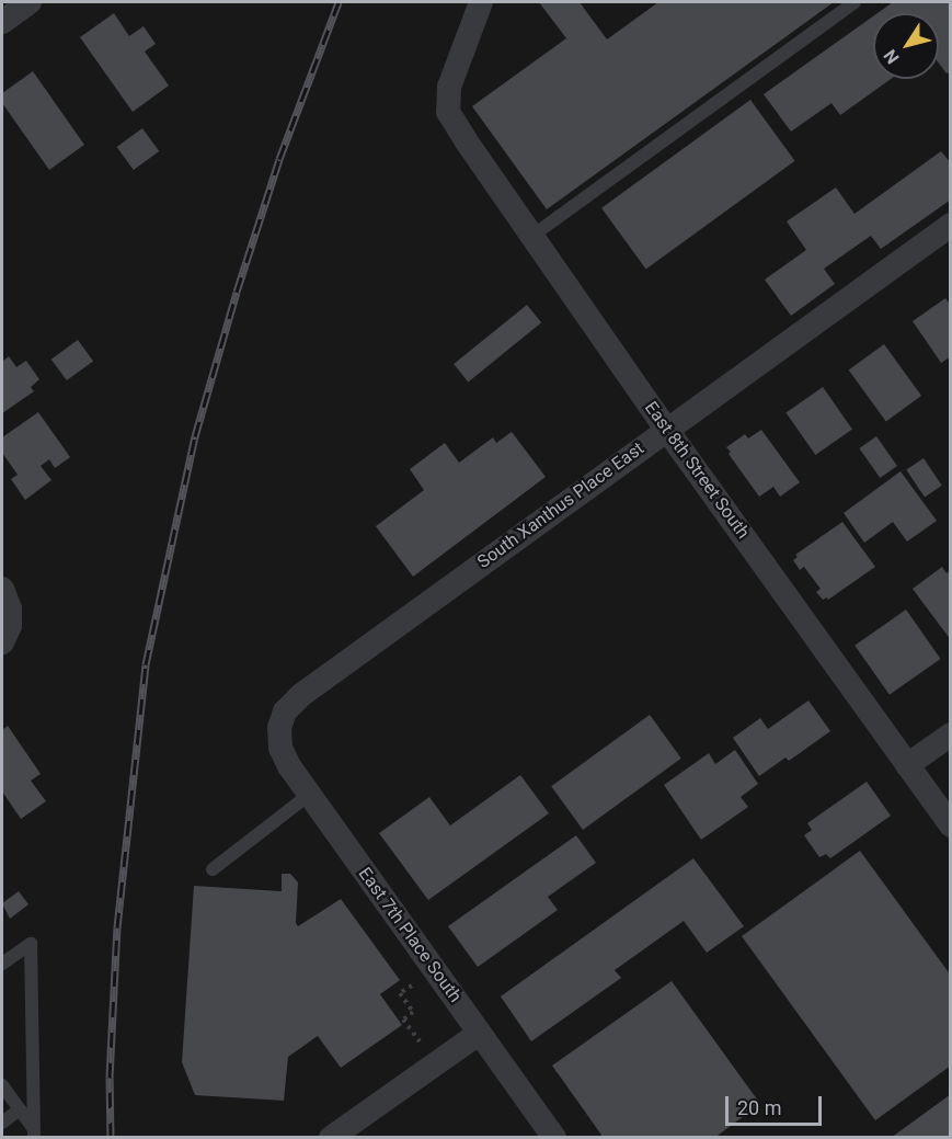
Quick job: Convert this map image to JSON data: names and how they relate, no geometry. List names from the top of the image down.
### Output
{
  "streets": {
    "street": ["East 8th Street South", "South Xanthus Place East", "East 7th Place South"]
  },
  "crossings": [
    ["East 8th Street South", "South Xanthus Place East"],
    ["South Xanthus Place East", "East 7th Place South"]
  ],
  "scale_bar": "20 m",
  "north": "bottom left"
}
